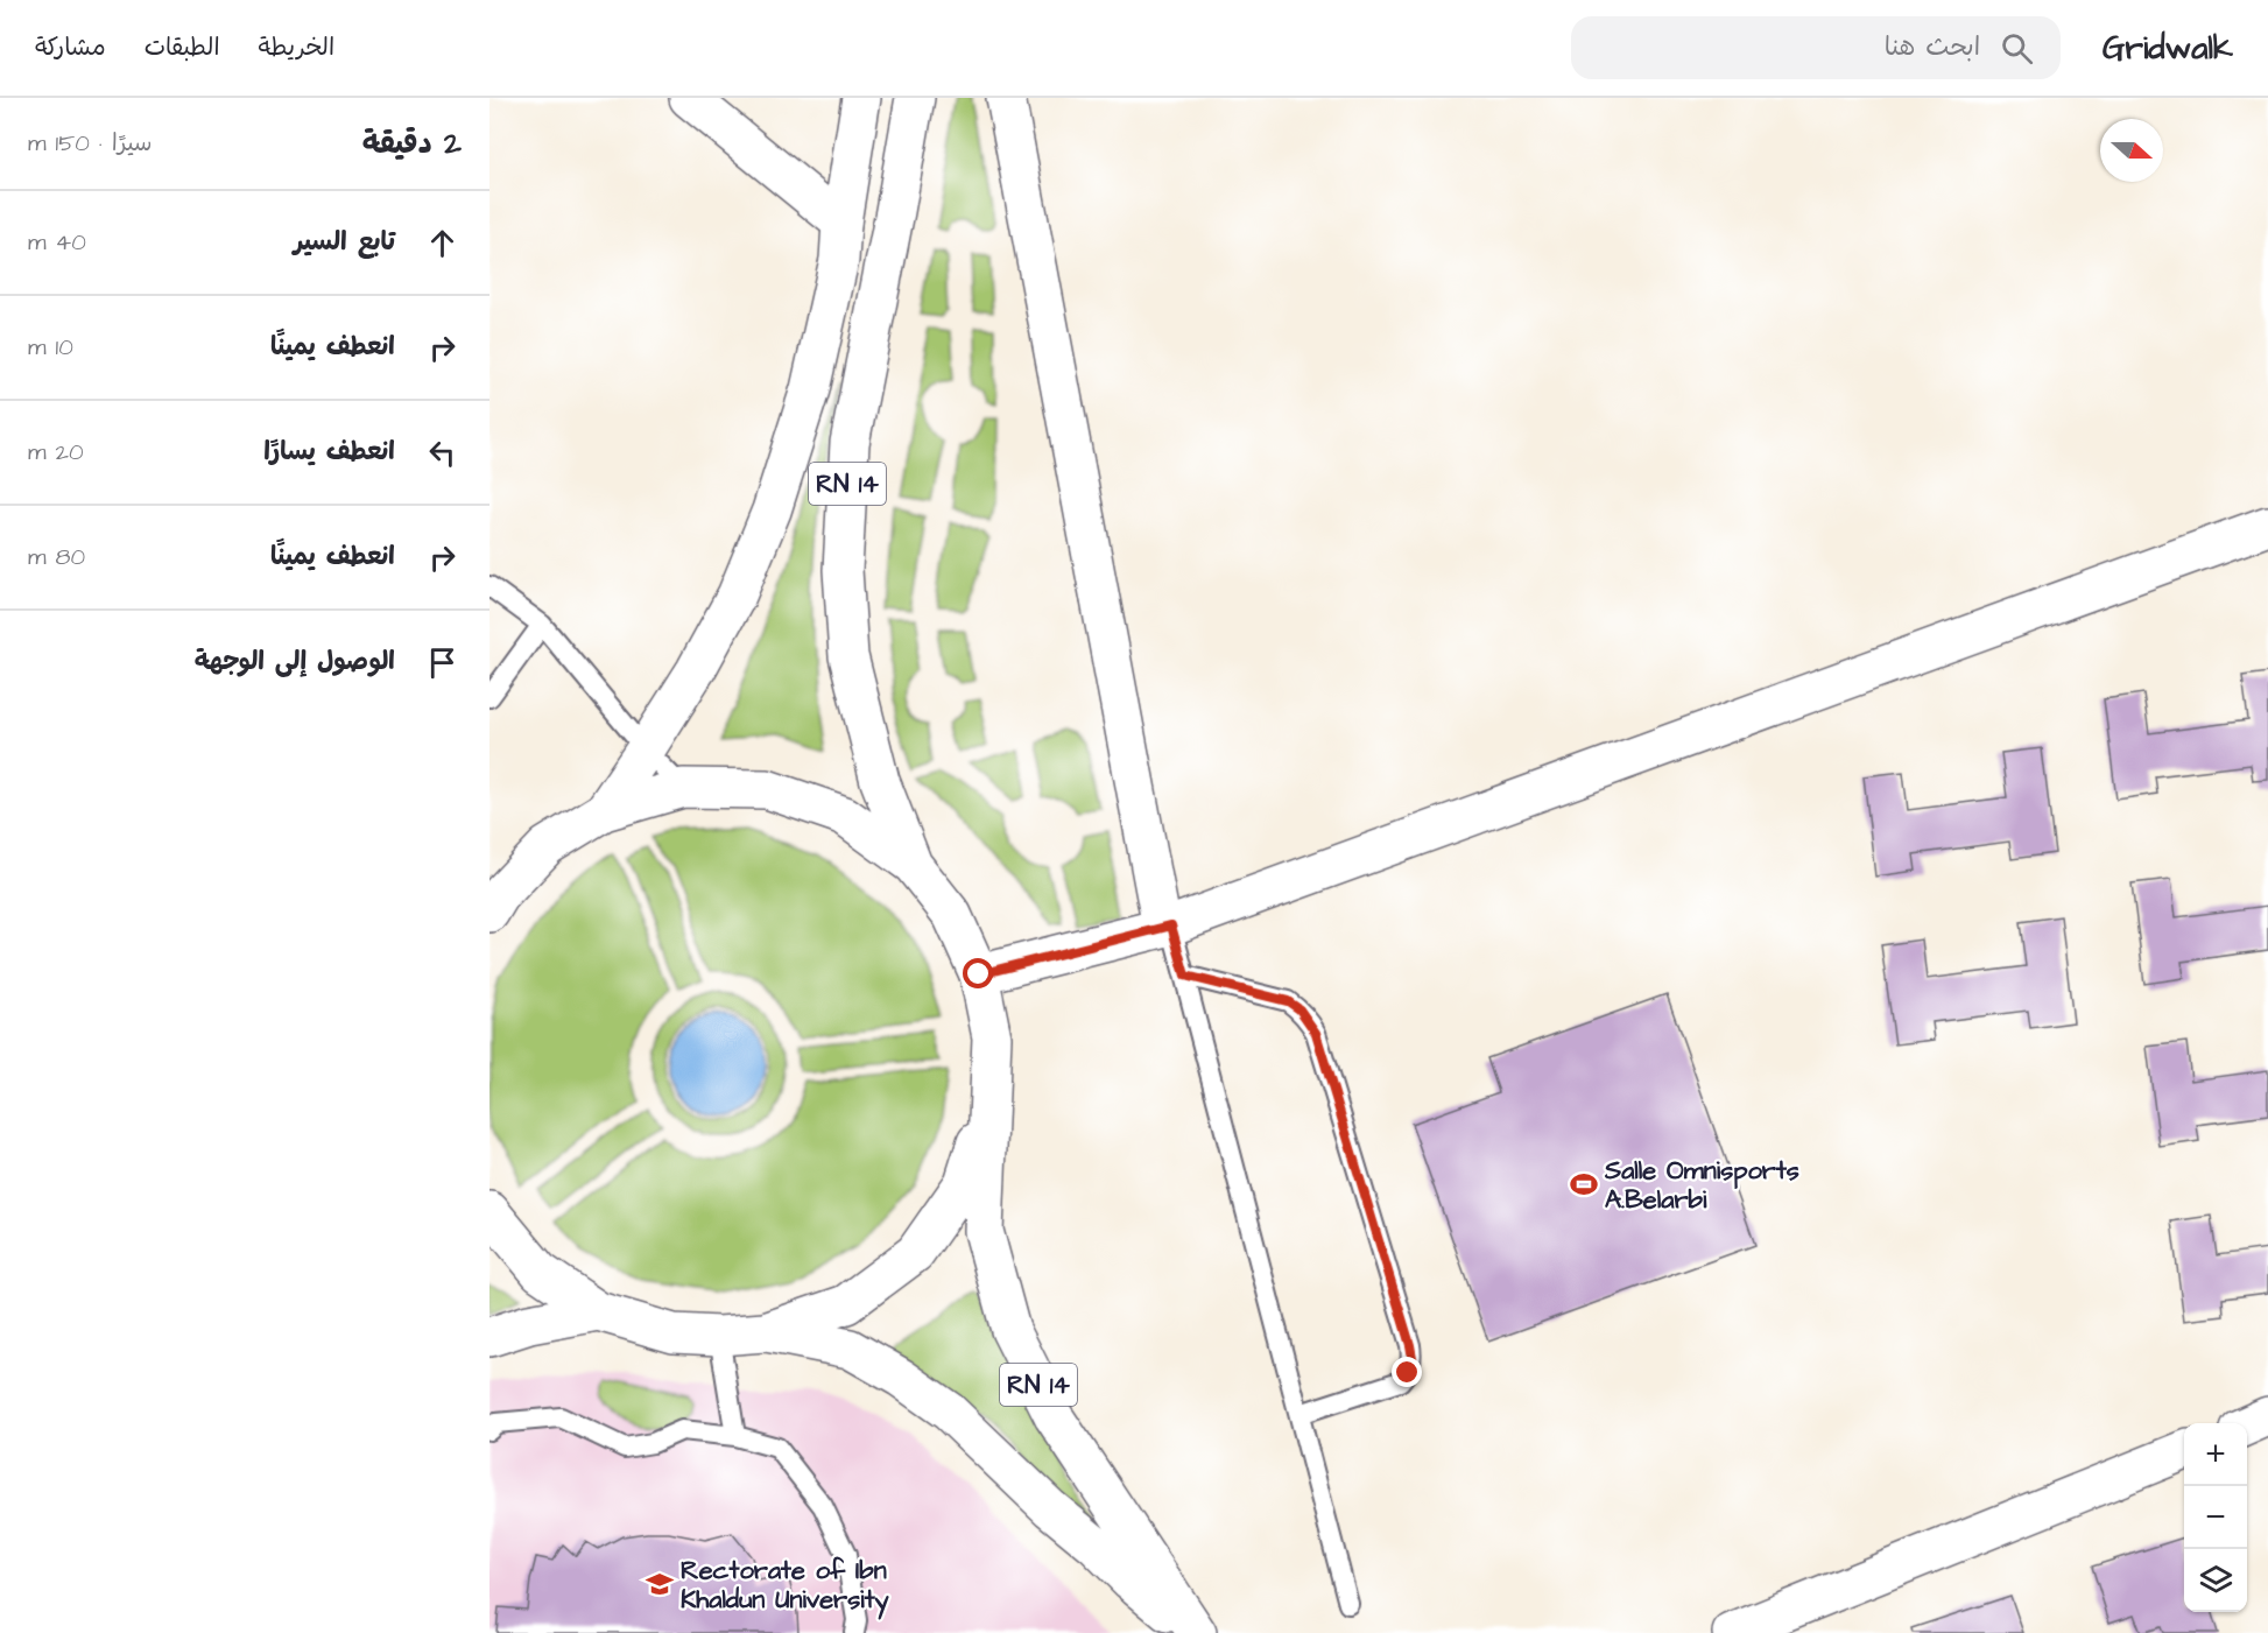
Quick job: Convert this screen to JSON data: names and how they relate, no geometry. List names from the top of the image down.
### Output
{
  "streets": {
    "main road": ["RN 14"]
  },
  "places": {
    "sports": ["Salle Omnisports A.Belarbi"],
    "school or university": ["Rectorate of Ibn Khaldun University"]
  },
  "north": "right",
  "page": {
    "header": "Gridwalk",
    "search": "ابحث هنا",
    "nav": ["الخريطة", "الطبقات", "مشاركة"],
    "heading": ["2 دقيقة", "سيرًا · 150 m"],
    "list": [
      ["تابع السير", "40 m"],
      ["انعطف يمينًا", "10 m"],
      ["انعطف يسارًا", "20 m"],
      ["انعطف يمينًا", "80 m"],
      "الوصول إلى الوجهة"
    ],
    "map_buttons": ["+", "−"]
  }
}
